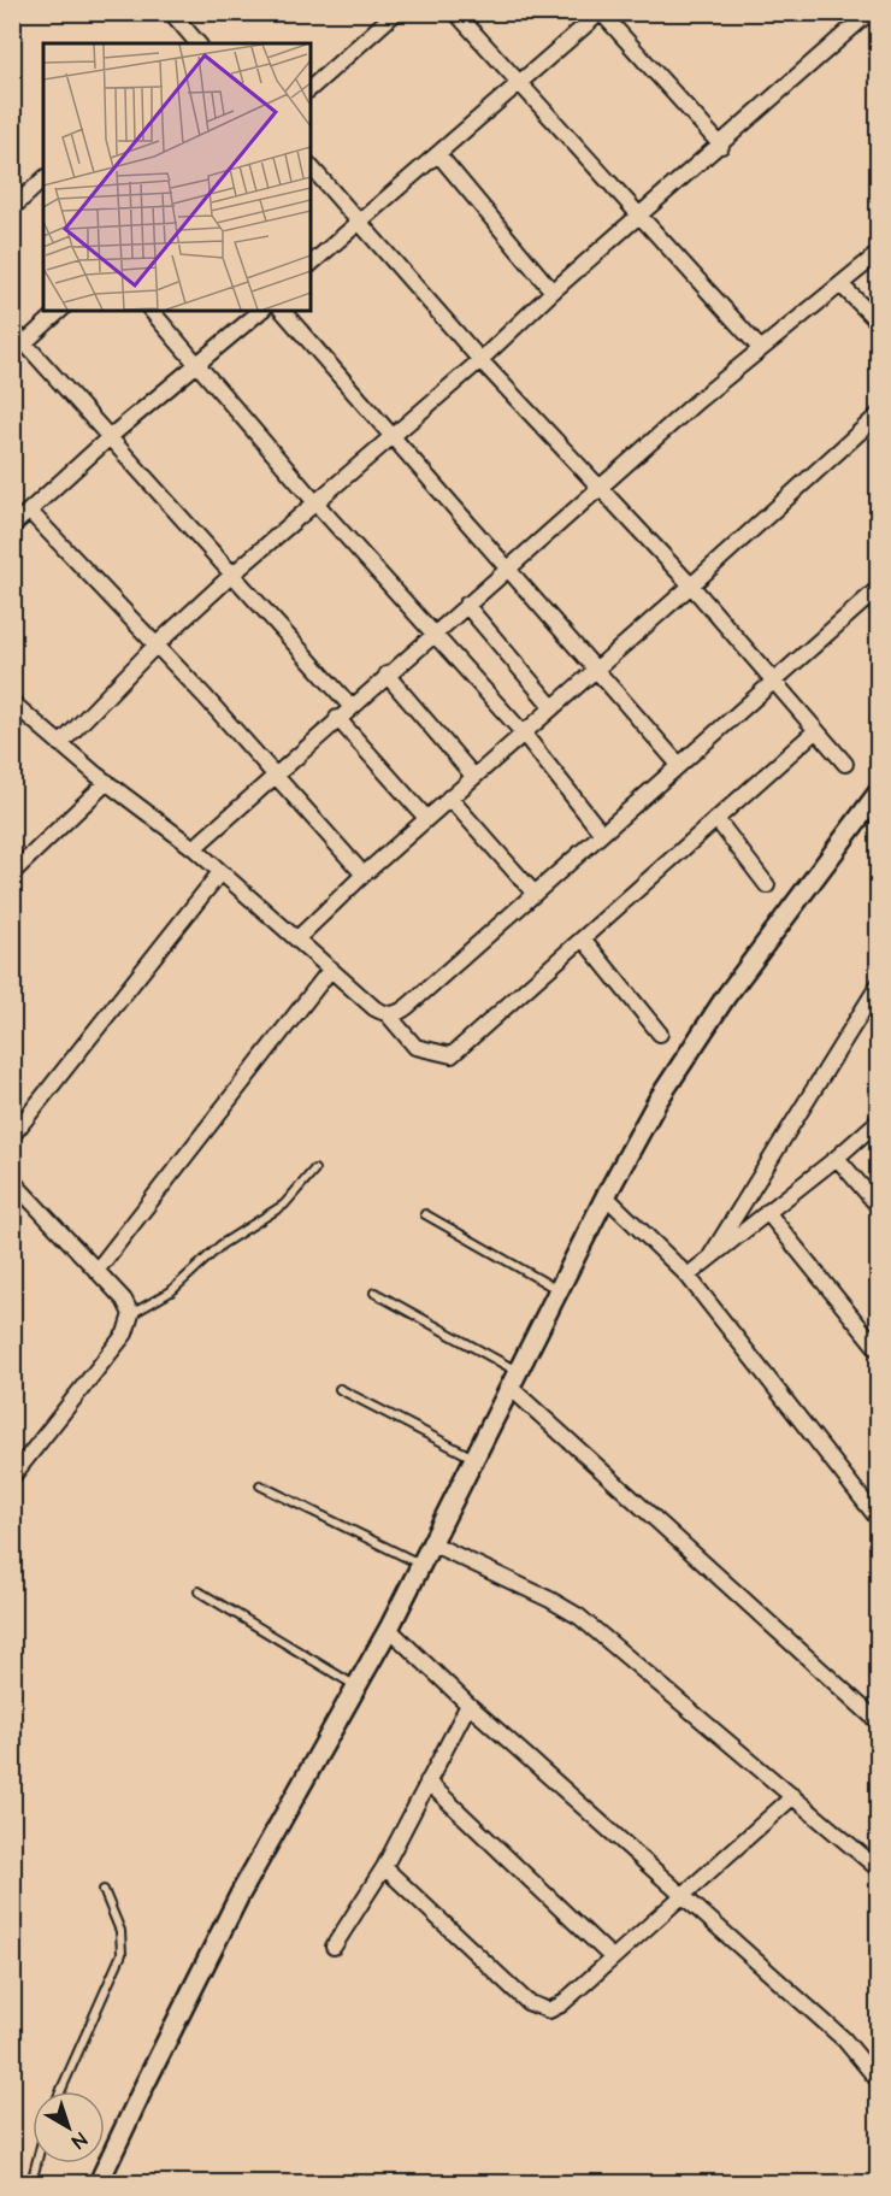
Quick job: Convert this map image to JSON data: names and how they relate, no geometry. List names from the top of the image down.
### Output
{
  "north": "bottom right"
}
